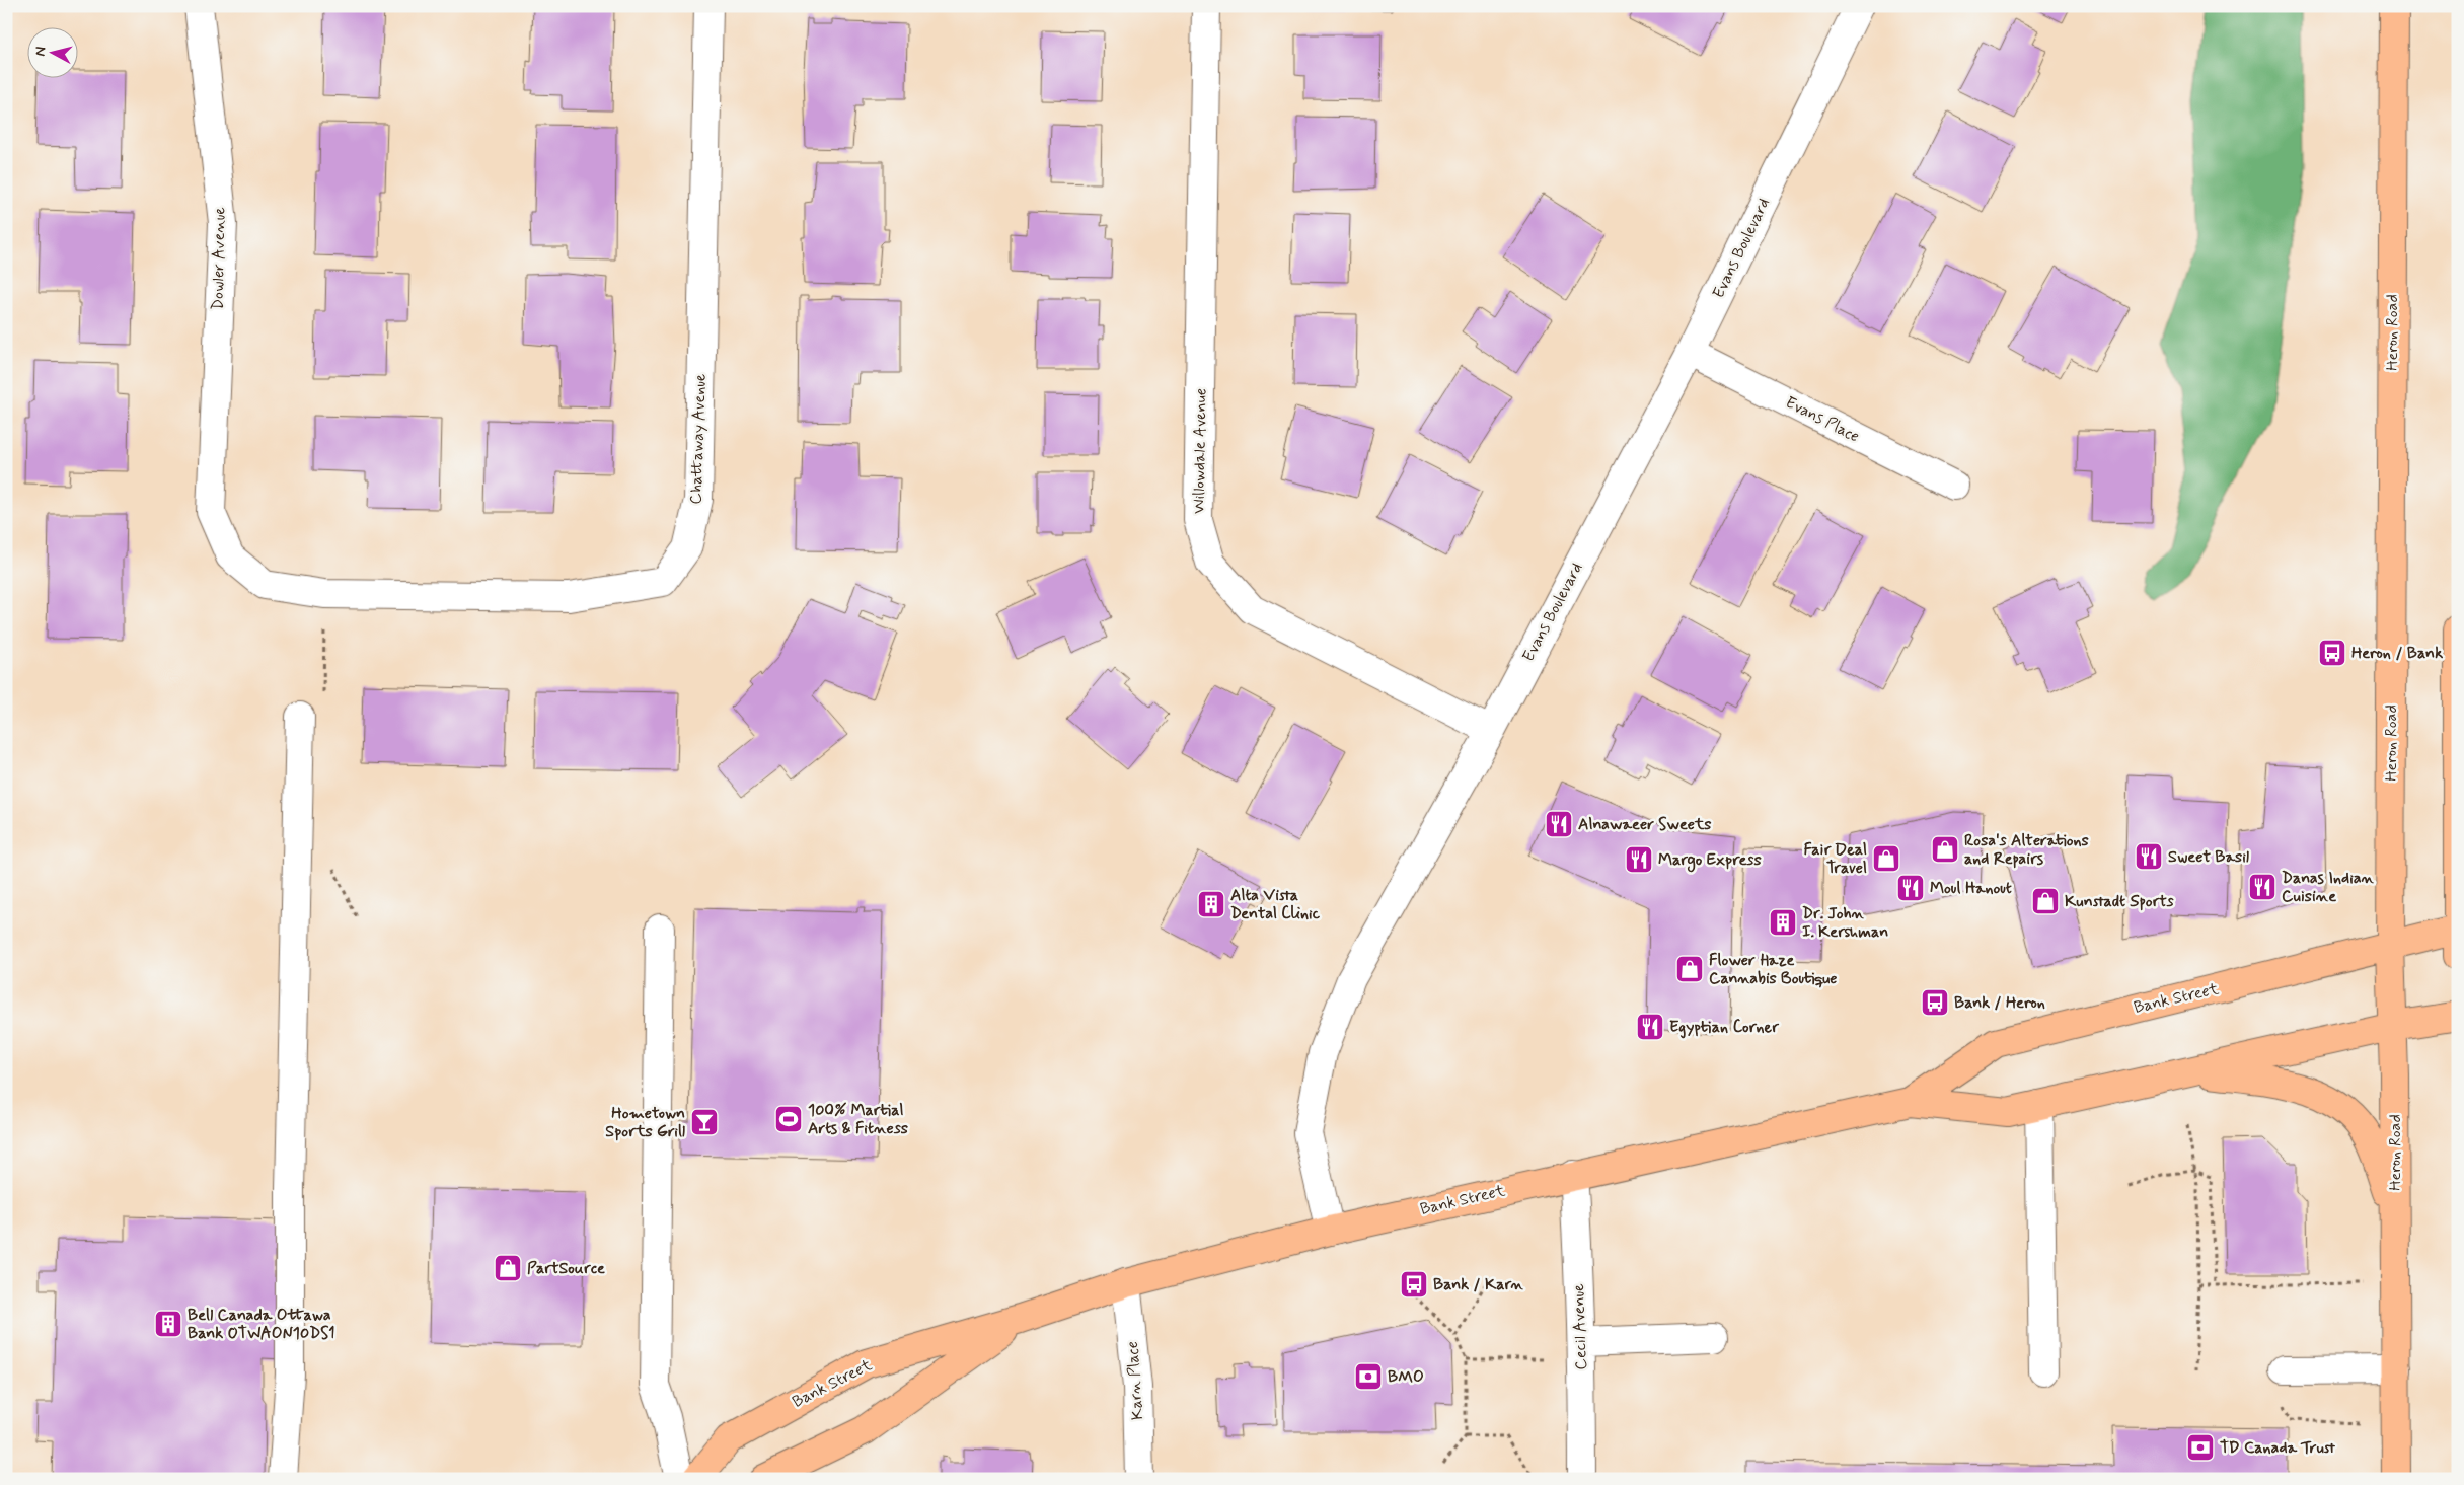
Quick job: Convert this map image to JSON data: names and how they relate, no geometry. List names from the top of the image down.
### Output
{
  "streets": {
    "main road": ["Heron Road", "Bank Street"],
    "street": [
      "Evans Boulevard",
      "Dowler Avenue",
      "Evans Place",
      "Chattaway Avenue",
      "Willowdale Avenue",
      "Cecil Avenue",
      "Karn Place"
    ]
  },
  "crossings": [
    ["Evans Boulevard", "Evans Place"],
    ["Evans Boulevard", "Willowdale Avenue"],
    ["Evans Boulevard", "Bank Street"],
    ["Dowler Avenue", "Chattaway Avenue"],
    ["Heron Road", "Bank Street"],
    ["Bank Street", "Cecil Avenue"],
    ["Bank Street", "Karn Place"]
  ],
  "places": {
    "bus stop": ["Heron / Bank", "Bank / Heron", "Bank / Karn"],
    "restaurant": [
      "Alnawaeer Sweets",
      "Sweet Basil",
      "Margo Express",
      "Danas Indian Cuisine",
      "Moul Hanout",
      "Egyptian Corner"
    ],
    "shop": [
      "Rosa's Alterations and Repairs",
      "Fair Deal Travel",
      "Kunstadt Sports",
      "Flower Haze Cannabis Boutique",
      "PartSource"
    ],
    "building": ["Alta Vista Dental Clinic", "Dr. John I. Kershman", "Bell Canada Ottawa Bank OTWAON10DS1"],
    "sports": ["100% Martial Arts & Fitness"],
    "bar": ["Hometown Sports Grill"],
    "bank": ["BMO", "TD Canada Trust"]
  },
  "north": "left"
}
